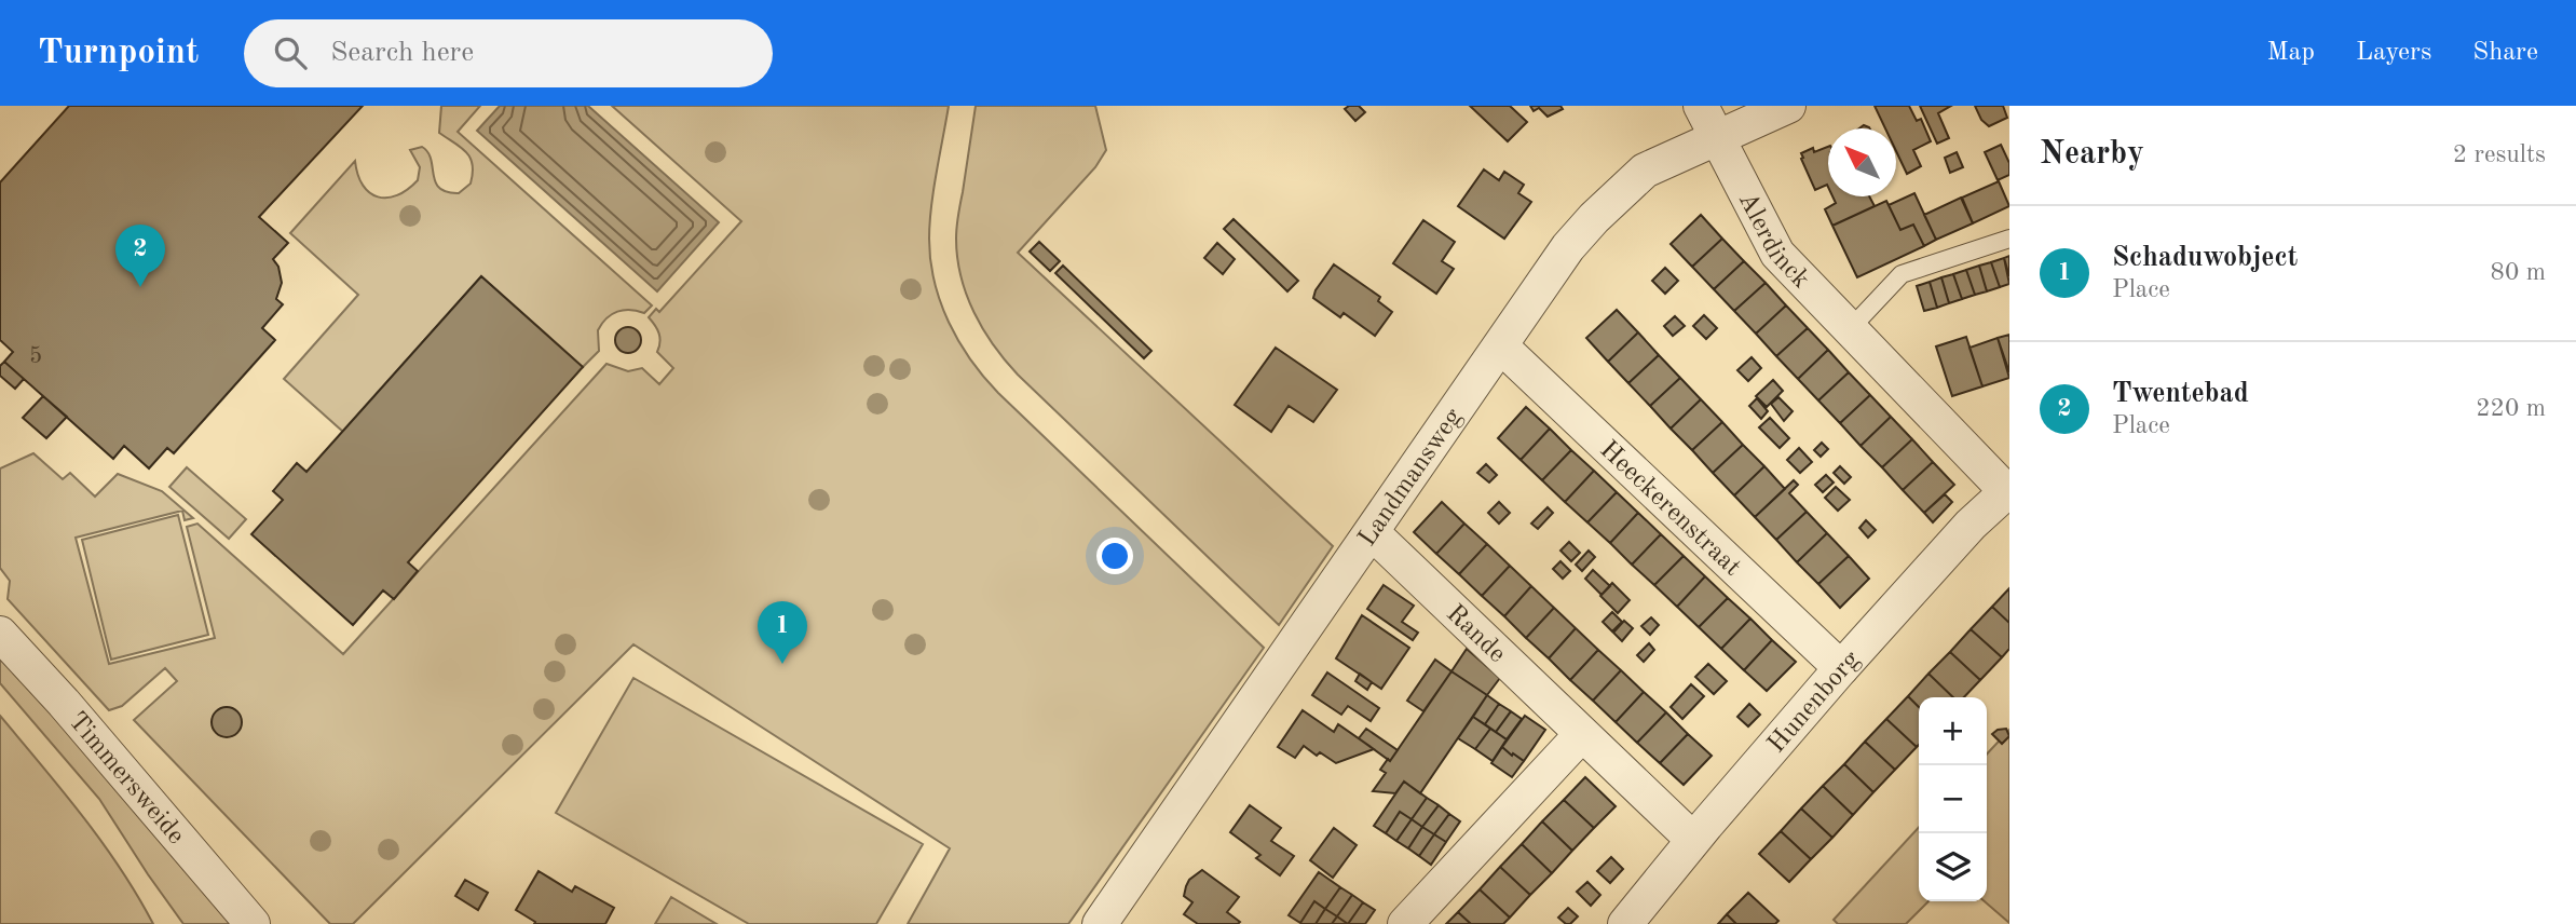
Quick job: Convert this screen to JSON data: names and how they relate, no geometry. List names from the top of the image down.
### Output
{
  "streets": {
    "street": [
      "Alerdinck",
      "Landmansweg",
      "Heeckerenstraat",
      "Rande",
      "Hunenborg",
      "Timmersweide"
    ]
  },
  "crossings": [
    ["Alerdinck", "Landmansweg"],
    ["Alerdinck", "Hunenborg"],
    ["Landmansweg", "Heeckerenstraat"],
    ["Landmansweg", "Rande"],
    ["Heeckerenstraat", "Hunenborg"],
    ["Rande", "Hunenborg"]
  ],
  "house_numbers": ["5"],
  "north": "top left",
  "page": {
    "header": "Turnpoint",
    "search": "Search here",
    "nav": ["Map", "Layers", "Share"],
    "heading": ["Nearby", "2 results"],
    "list": [
      {
        "mark": "1",
        "name": "Schaduwobject",
        "note": "Place",
        "value": "80 m"
      },
      {
        "mark": "2",
        "name": "Twentebad",
        "note": "Place",
        "value": "220 m"
      }
    ],
    "pins": ["2", "1"],
    "map_buttons": ["+", "−"]
  }
}
